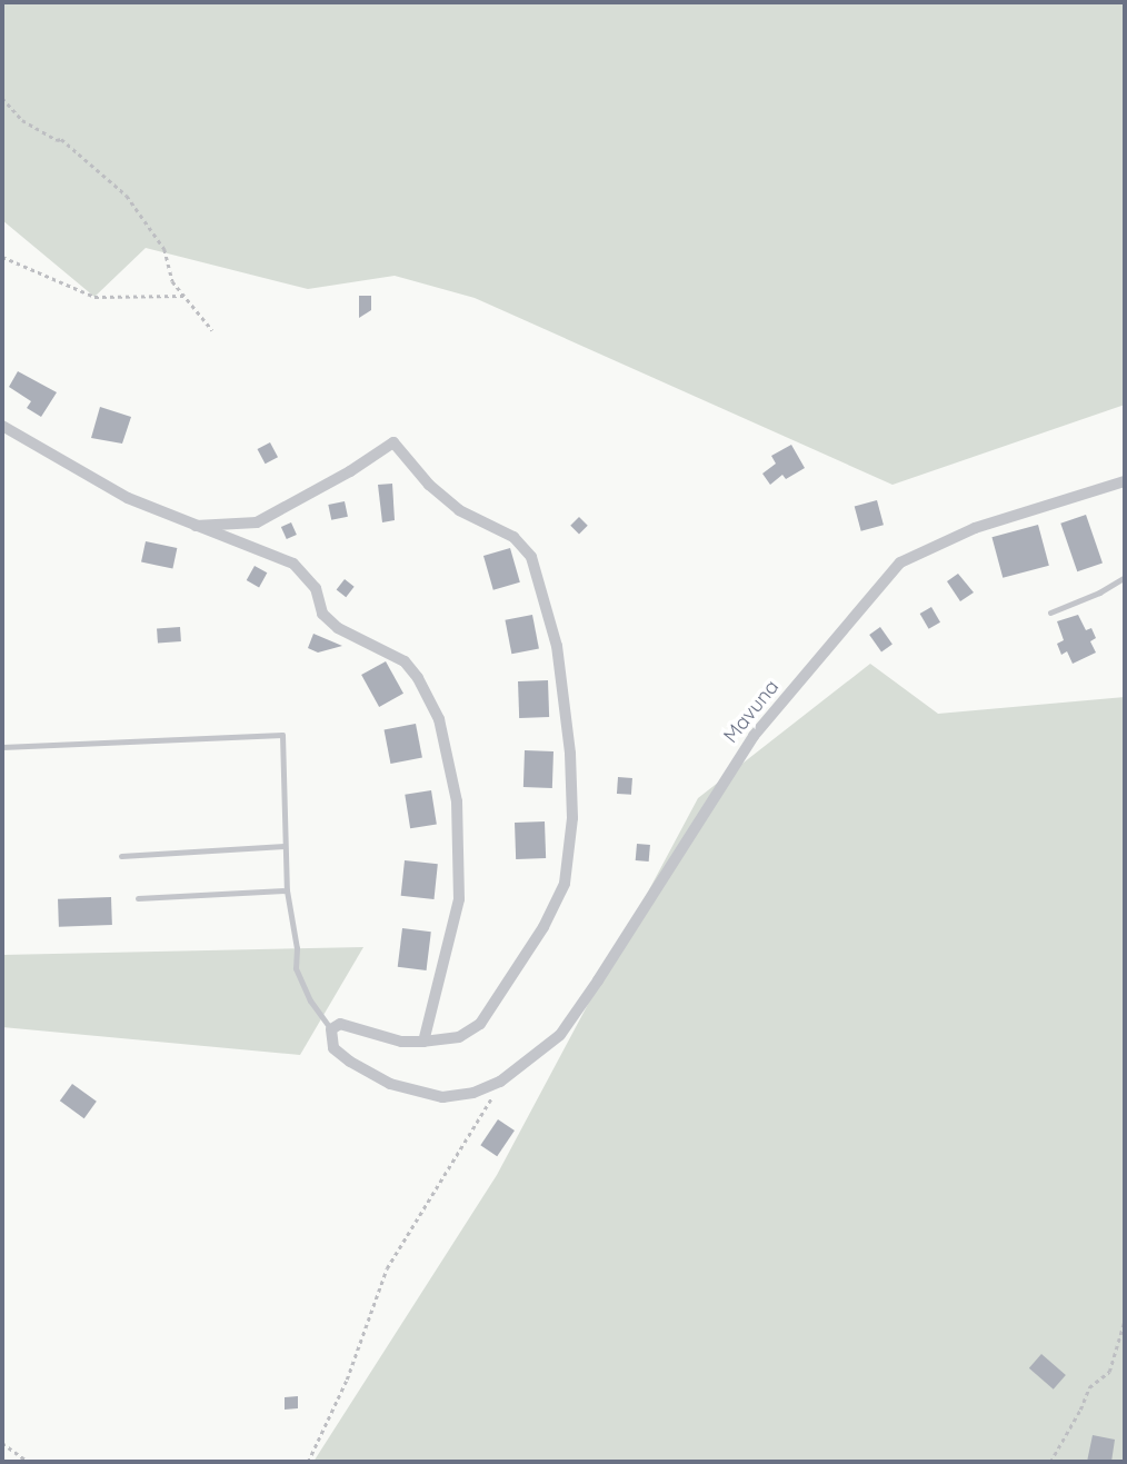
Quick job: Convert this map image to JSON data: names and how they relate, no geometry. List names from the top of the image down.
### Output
{
  "streets": {
    "street": ["Mavuna"]
  }
}
